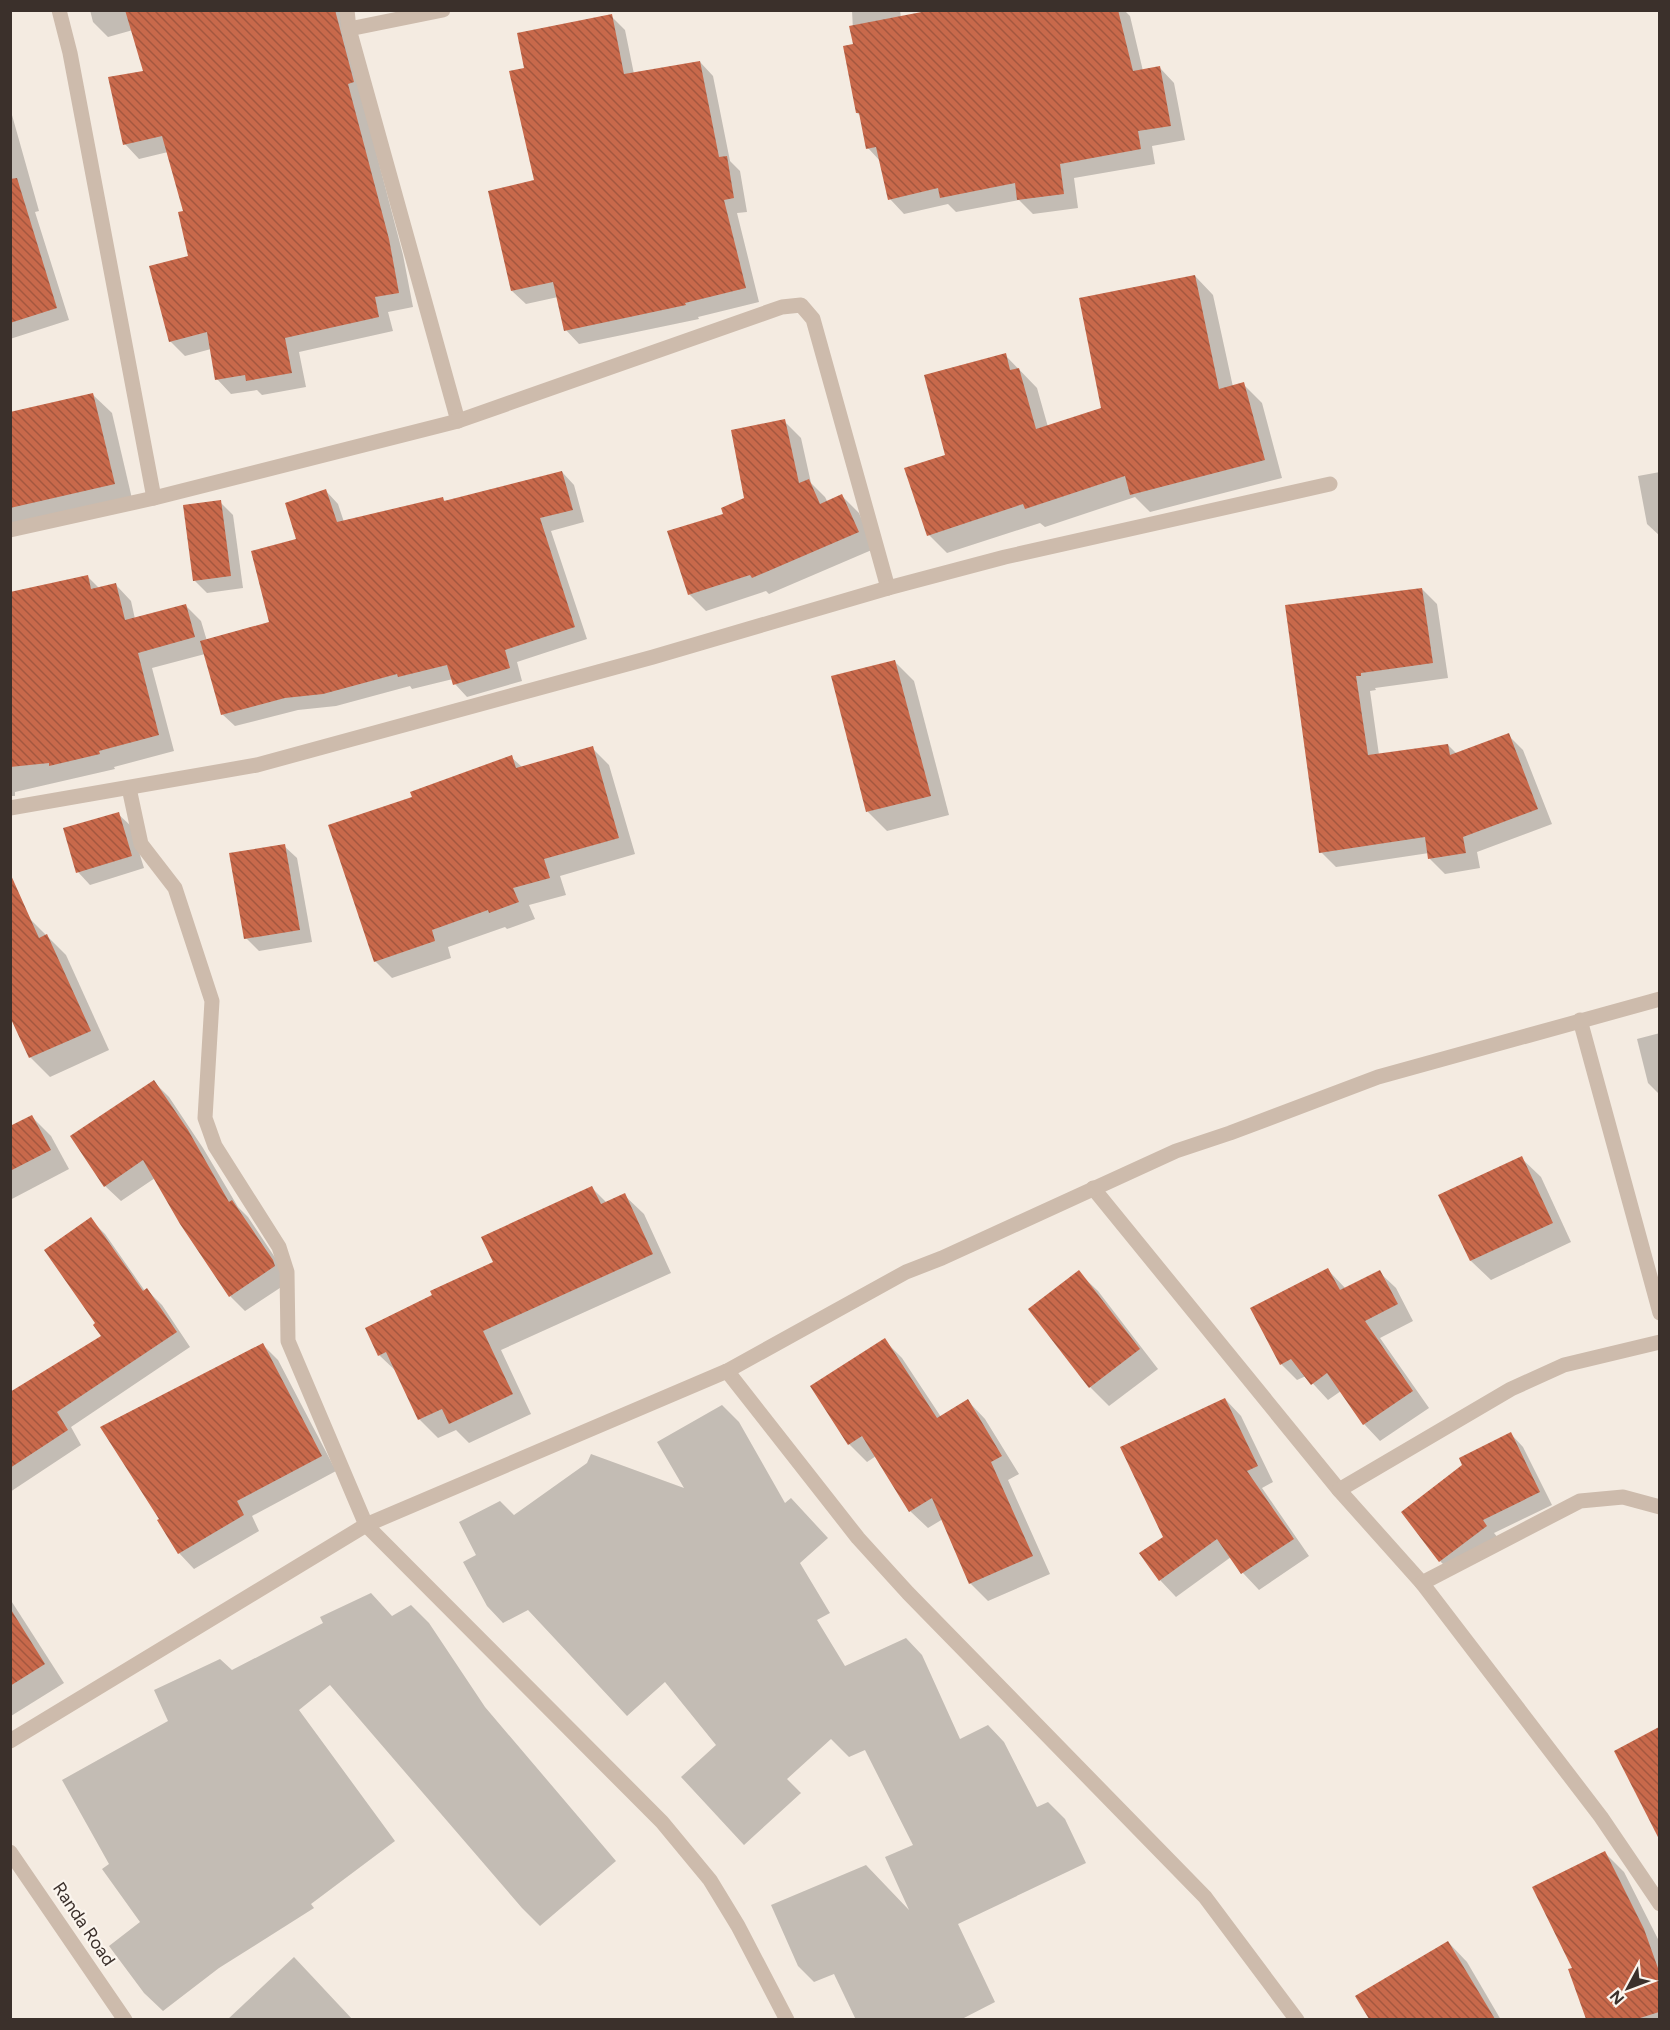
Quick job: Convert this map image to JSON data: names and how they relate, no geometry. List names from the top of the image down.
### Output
{
  "streets": {
    "street": ["Randa Road"]
  },
  "north": "bottom left"
}
